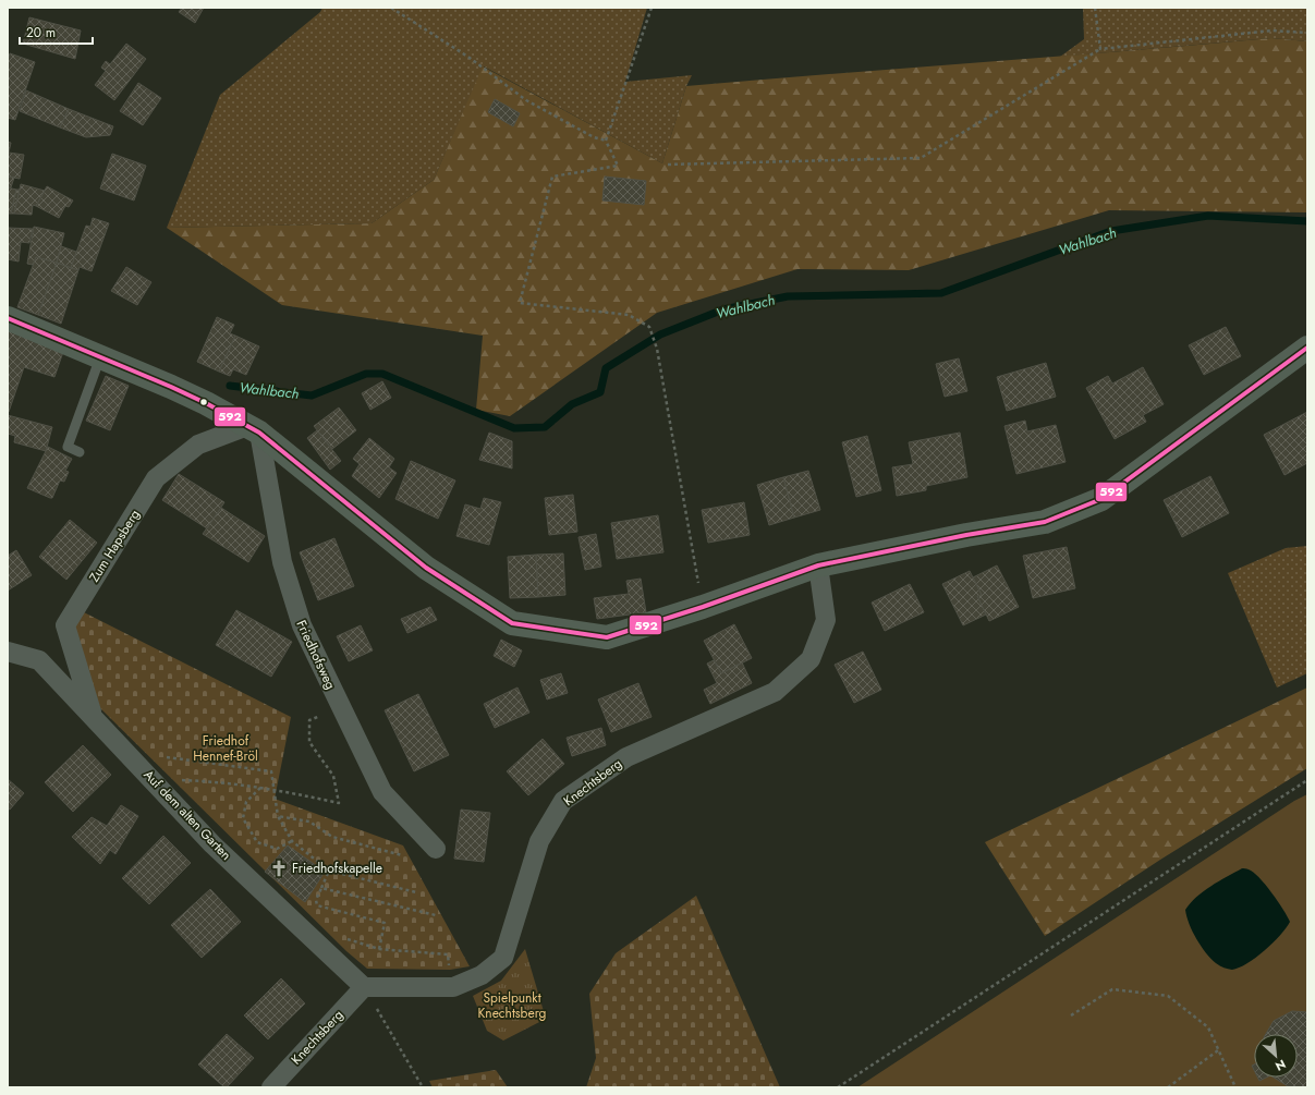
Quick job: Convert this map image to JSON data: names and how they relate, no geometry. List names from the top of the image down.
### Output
{
  "streets": {
    "street": [
      "Zum Hapsberg",
      "Friedhofsweg",
      "Knechtsberg",
      "Auf dem alten Garten"
    ]
  },
  "crossings": [
    ["Zum Hapsberg", "Friedhofsweg"],
    ["Zum Hapsberg", "Auf dem alten Garten"],
    ["Knechtsberg", "Auf dem alten Garten"]
  ],
  "water": ["Wahlbach"],
  "parks": ["Friedhof Hennef-Bröl", "Spielpunkt Knechtsberg"],
  "places": {
    "church": ["Friedhofskapelle"]
  },
  "lines": ["transit line 592"],
  "scale_bar": "20 m",
  "north": "bottom right"
}
